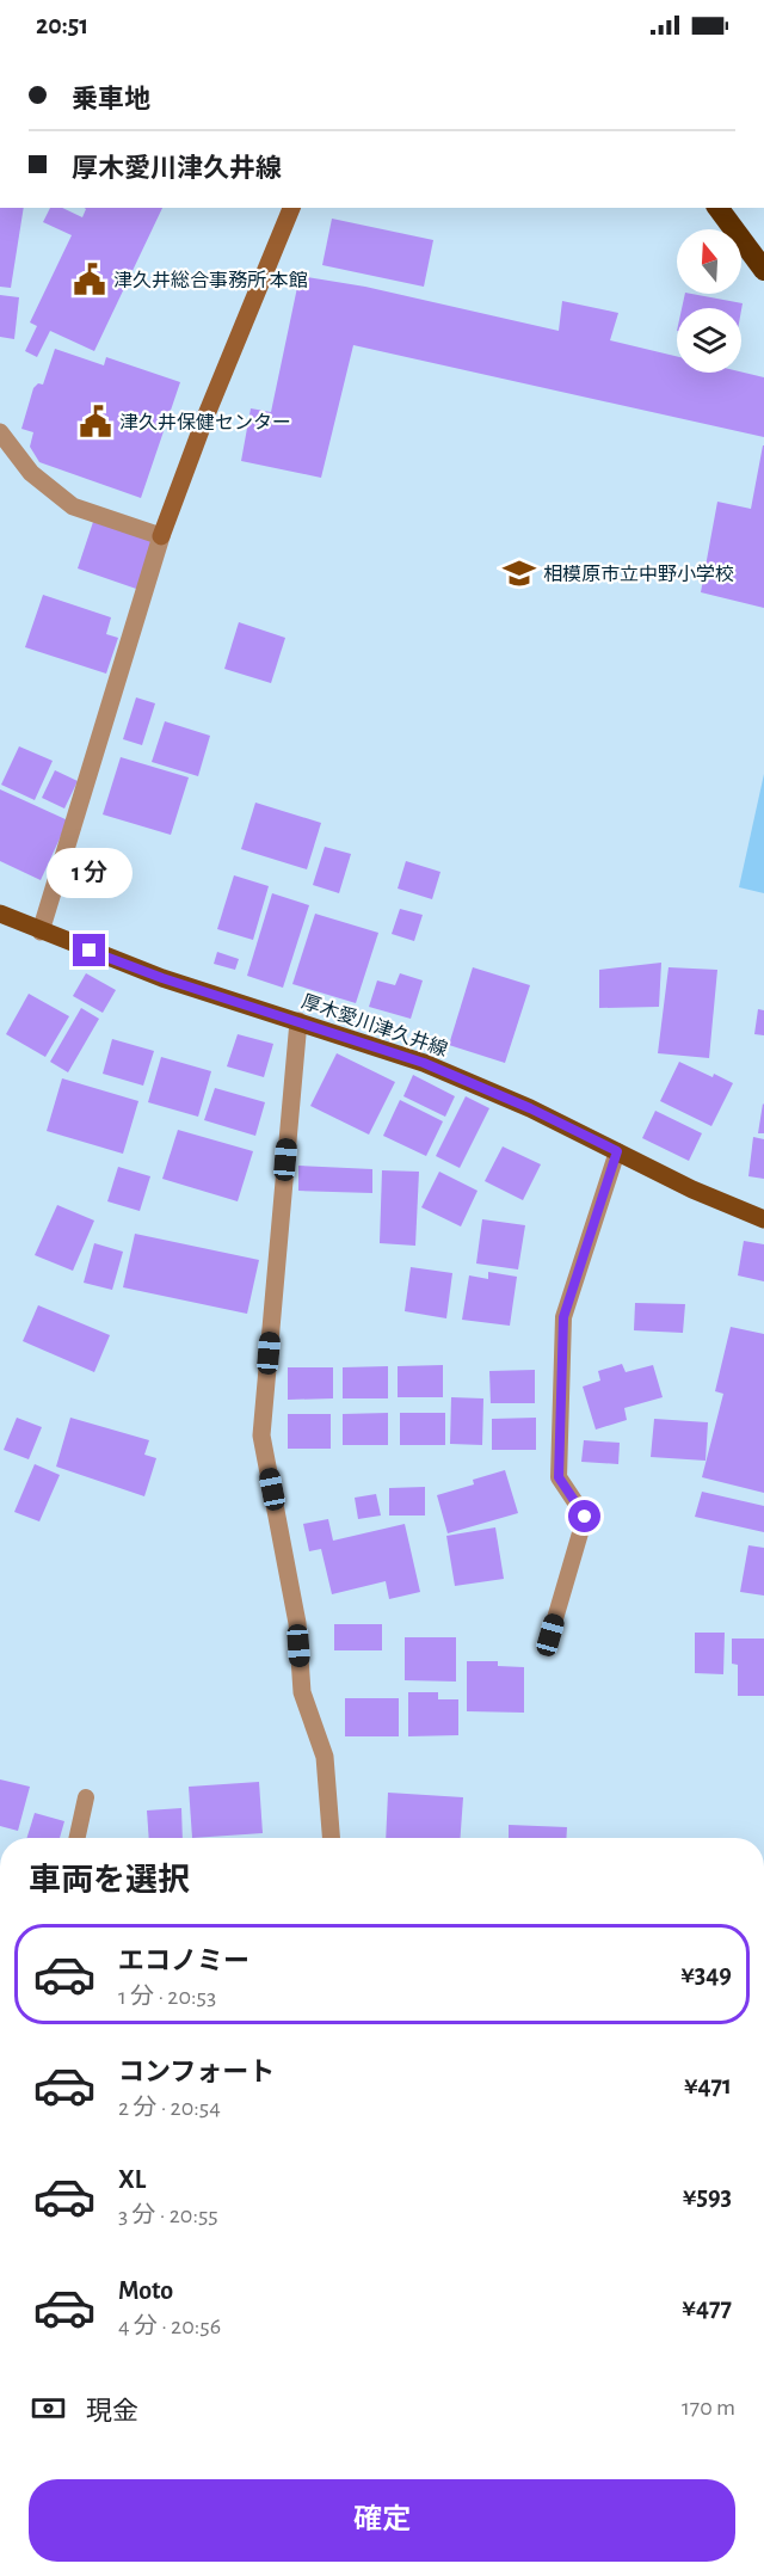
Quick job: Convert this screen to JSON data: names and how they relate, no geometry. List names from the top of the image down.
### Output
{
  "streets": {
    "main road": ["厚木愛川津久井線"]
  },
  "places": {
    "public building": ["津久井総合事務所 本館", "津久井保健センター"],
    "school or university": ["相模原市立中野小学校"]
  },
  "north": "top",
  "page": {
    "status": "20:51",
    "banner": ["乗車地", "厚木愛川津久井線"],
    "bubble": "1 分",
    "heading": "車両を選択",
    "list": [
      {
        "name": "エコノミー",
        "note": "1 分 · 20:53",
        "value": "¥349"
      },
      {
        "name": "コンフォート",
        "note": "2 分 · 20:54",
        "value": "¥471"
      },
      {
        "name": "XL",
        "note": "3 分 · 20:55",
        "value": "¥593"
      },
      {
        "name": "Moto",
        "note": "4 分 · 20:56",
        "value": "¥477"
      }
    ],
    "pay": ["現金", "170 m"],
    "buttons": "確定"
  }
}
